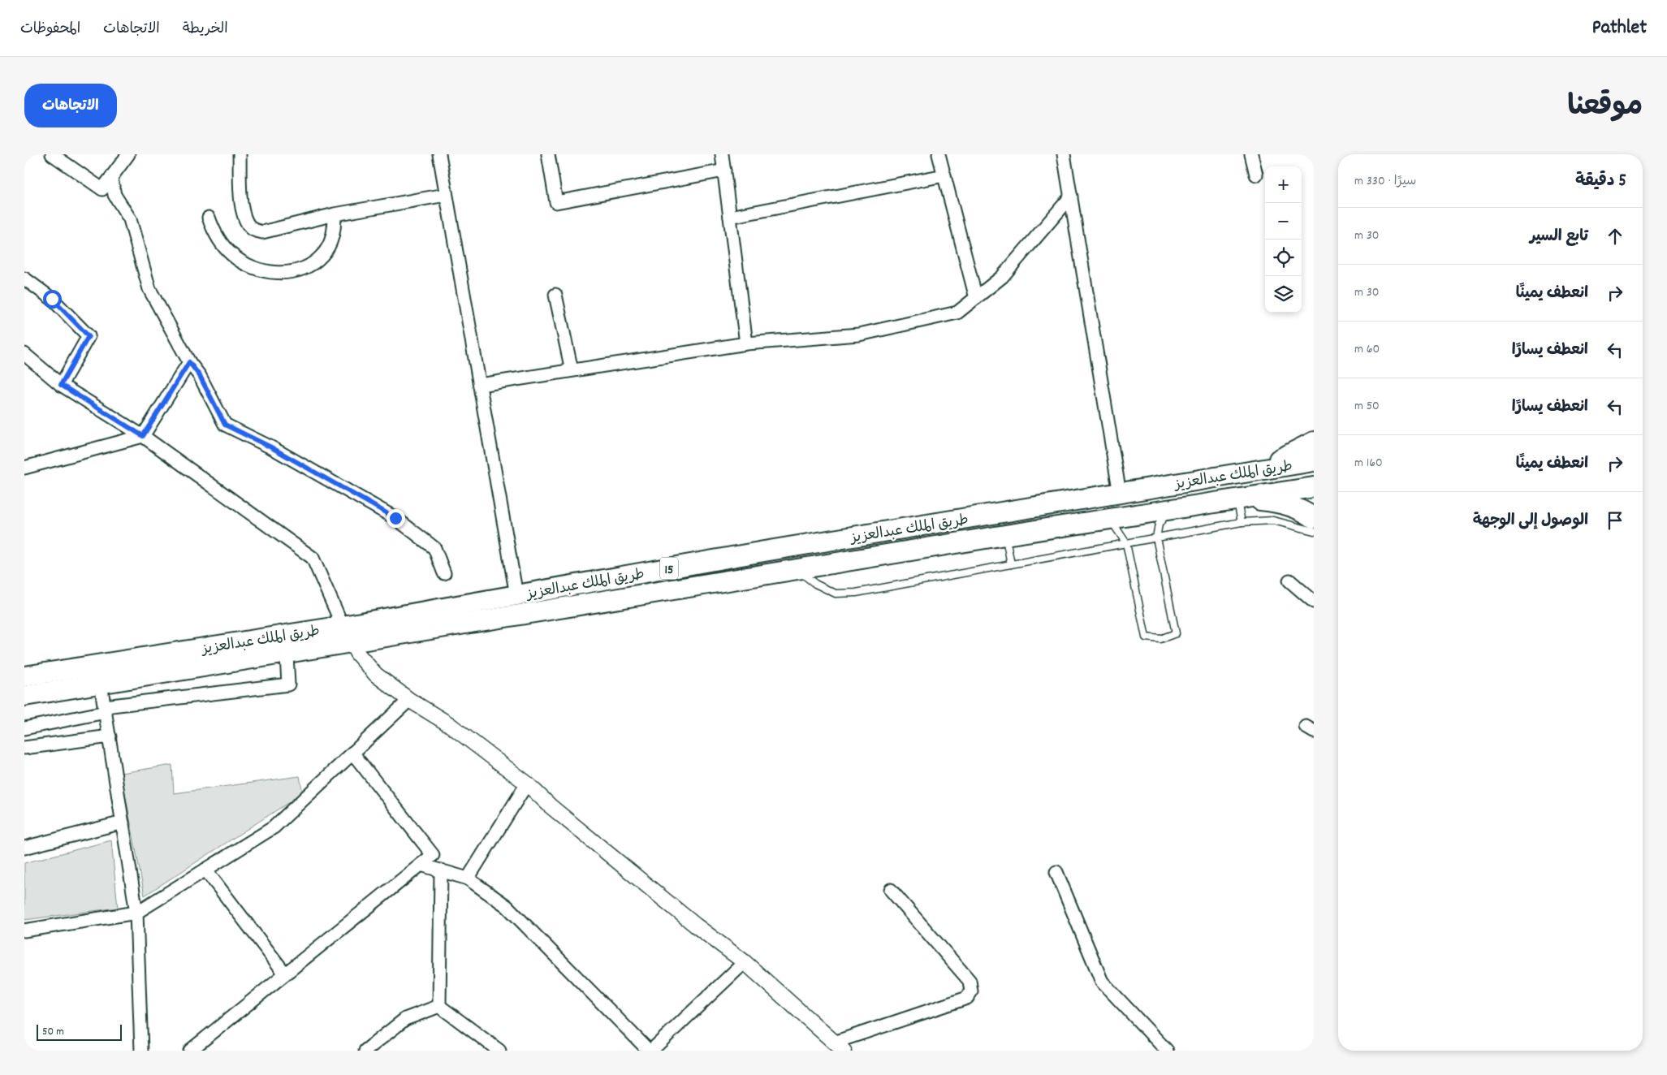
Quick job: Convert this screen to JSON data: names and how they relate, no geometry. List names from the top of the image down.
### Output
{
  "streets": {
    "highway": ["طريق الملك عبدالعزيز", "15"]
  },
  "scale_bar": "50 m",
  "page": {
    "header": "Pathlet",
    "nav": ["الخريطة", "الاتجاهات", "المحفوظات"],
    "title": "موقعنا",
    "buttons": "الاتجاهات",
    "heading": ["5 دقيقة", "سيرًا · 330 m"],
    "map_buttons": ["+", "−"],
    "list": [
      ["تابع السير", "30 m"],
      ["انعطف يمينًا", "30 m"],
      ["انعطف يسارًا", "60 m"],
      ["انعطف يسارًا", "50 m"],
      ["انعطف يمينًا", "160 m"],
      "الوصول إلى الوجهة"
    ],
    "scale": "50 m"
  }
}
